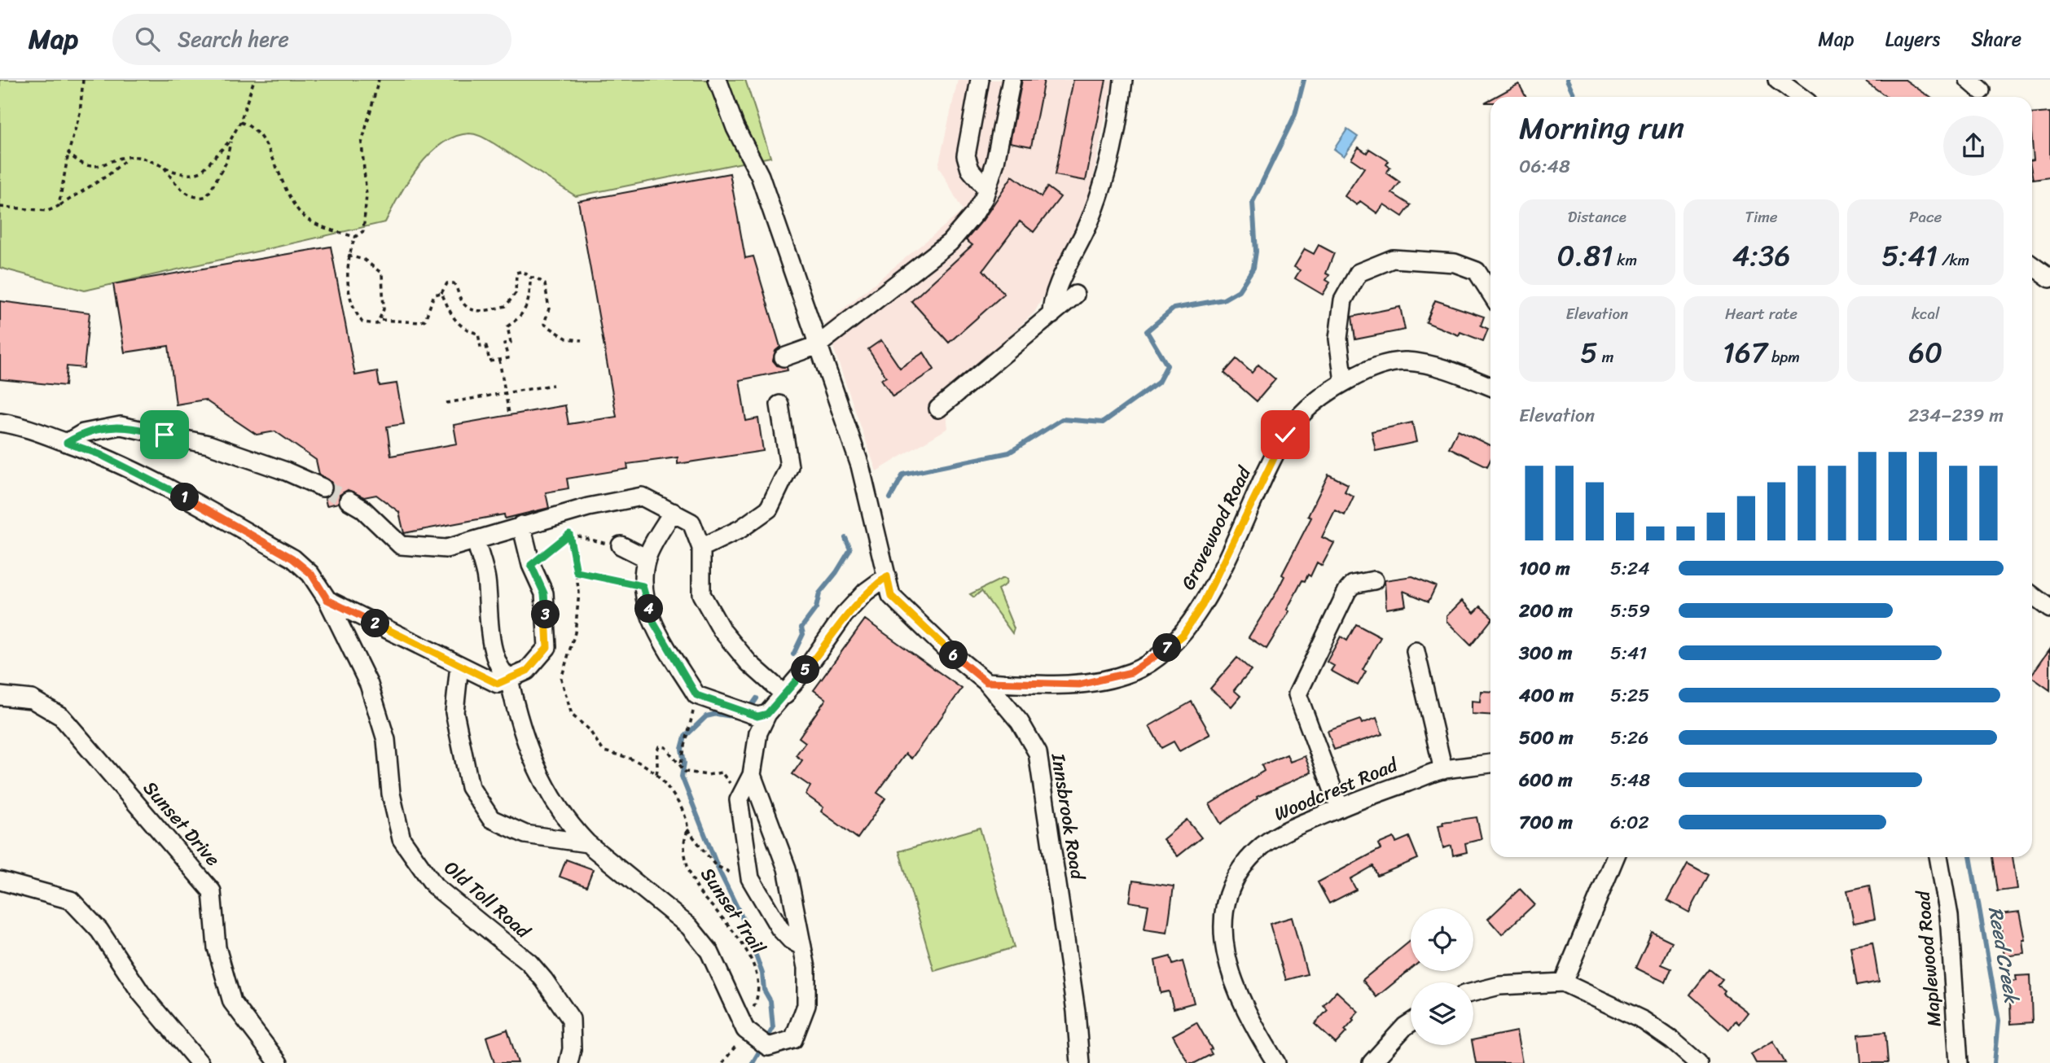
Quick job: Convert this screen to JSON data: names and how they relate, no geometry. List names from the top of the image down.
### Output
{
  "streets": {
    "street": [
      "Grovewood Road",
      "Woodcrest Road",
      "Innsbrook Road",
      "Sunset Drive",
      "Old Toll Road",
      "Maplewood Road"
    ],
    "path": ["Sunset Trail"]
  },
  "crossings": [
    ["Grovewood Road", "Innsbrook Road"]
  ],
  "water": ["Reed Creek"],
  "page": {
    "header": "Map",
    "search": "Search here",
    "nav": ["Map", "Layers", "Share"],
    "heading": ["Morning run", "06:48"],
    "stats": [
      ["Distance", "0.81 km"],
      ["Time", "4:36"],
      ["Pace", "5:41 /km"],
      ["Elevation", "5 m"],
      ["Heart rate", "167 bpm"],
      ["kcal", "60"]
    ],
    "chart": ["Elevation", "234–239 m"],
    "pins": [
      "1",
      "4",
      "3",
      "2",
      "7",
      "6",
      "5"
    ],
    "list": [
      {
        "name": "100 m",
        "note": "5:24"
      },
      {
        "name": "200 m",
        "note": "5:59"
      },
      {
        "name": "300 m",
        "note": "5:41"
      },
      {
        "name": "400 m",
        "note": "5:25"
      },
      {
        "name": "500 m",
        "note": "5:26"
      },
      {
        "name": "600 m",
        "note": "5:48"
      },
      {
        "name": "700 m",
        "note": "6:02"
      }
    ]
  }
}
